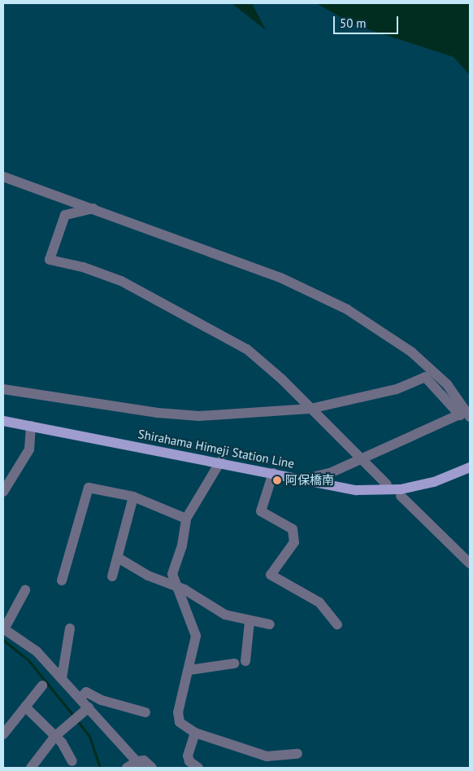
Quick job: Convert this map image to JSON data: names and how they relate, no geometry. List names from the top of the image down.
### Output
{
  "streets": {
    "main road": ["Shirahama Himeji Station Line"]
  },
  "places": ["阿保橋南"],
  "scale_bar": "50 m"
}
